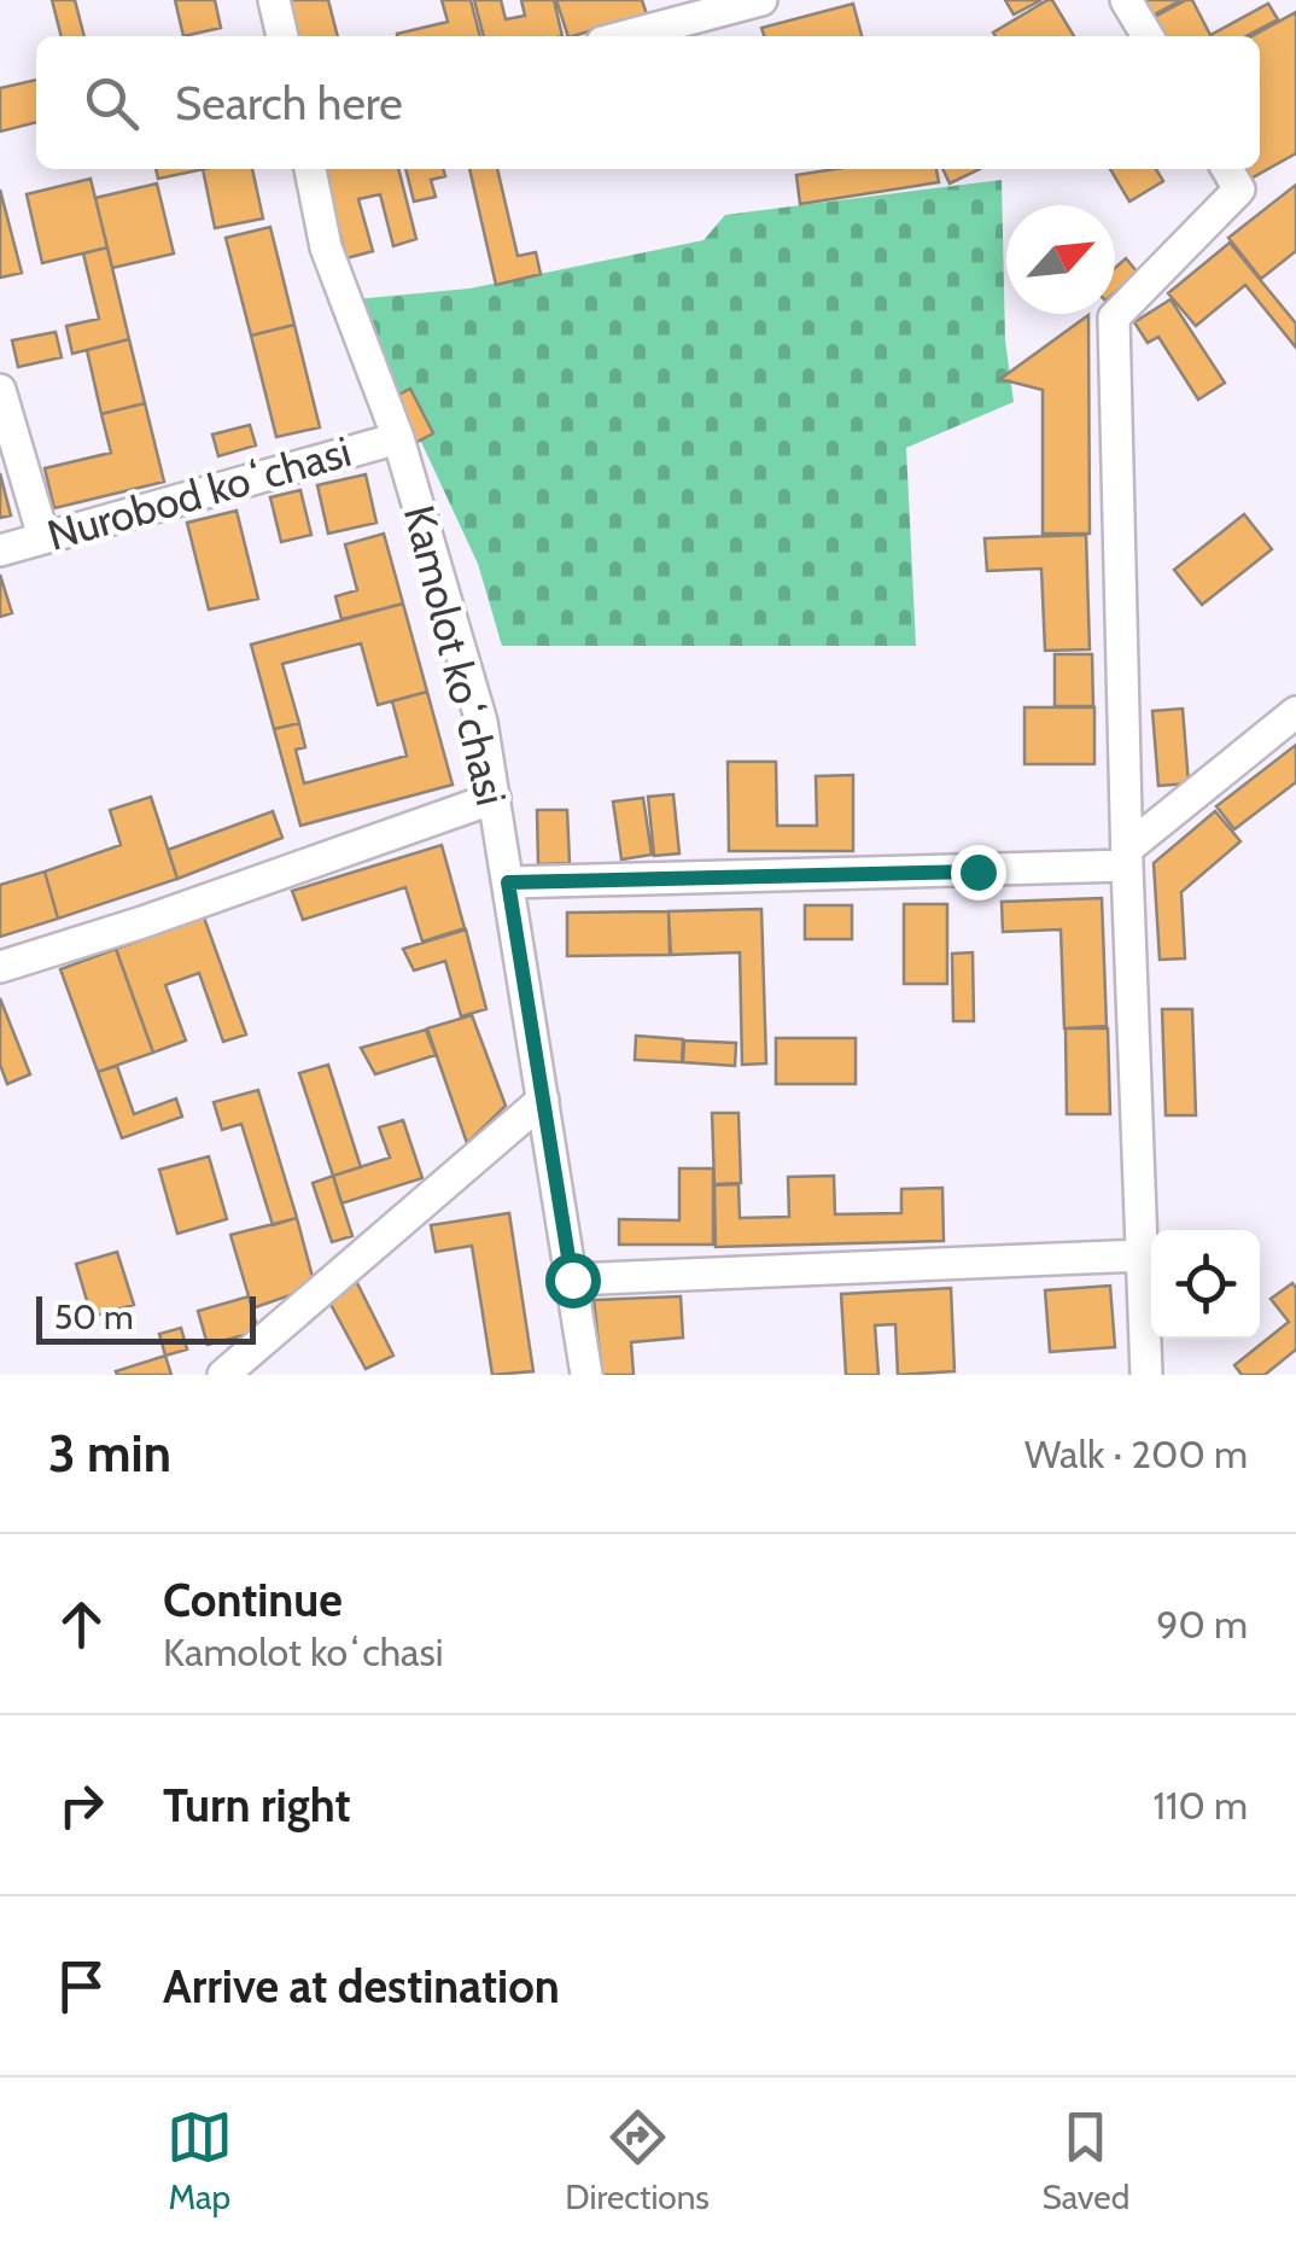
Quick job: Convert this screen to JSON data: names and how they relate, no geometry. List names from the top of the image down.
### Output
{
  "streets": {
    "street": ["Nurobod koʻchasi", "Kamolot koʻchasi"]
  },
  "crossings": [
    ["Nurobod koʻchasi", "Kamolot koʻchasi"]
  ],
  "scale_bar": "50 m",
  "north": "top right",
  "page": {
    "search": "Search here",
    "scale": "50 m",
    "heading": ["3 min", "Walk · 200 m"],
    "list": [
      ["Continue", "Kamolot koʻchasi", "90 m"],
      ["Turn right", "110 m"],
      "Arrive at destination"
    ],
    "nav": ["Map", "Directions", "Saved"]
  }
}
